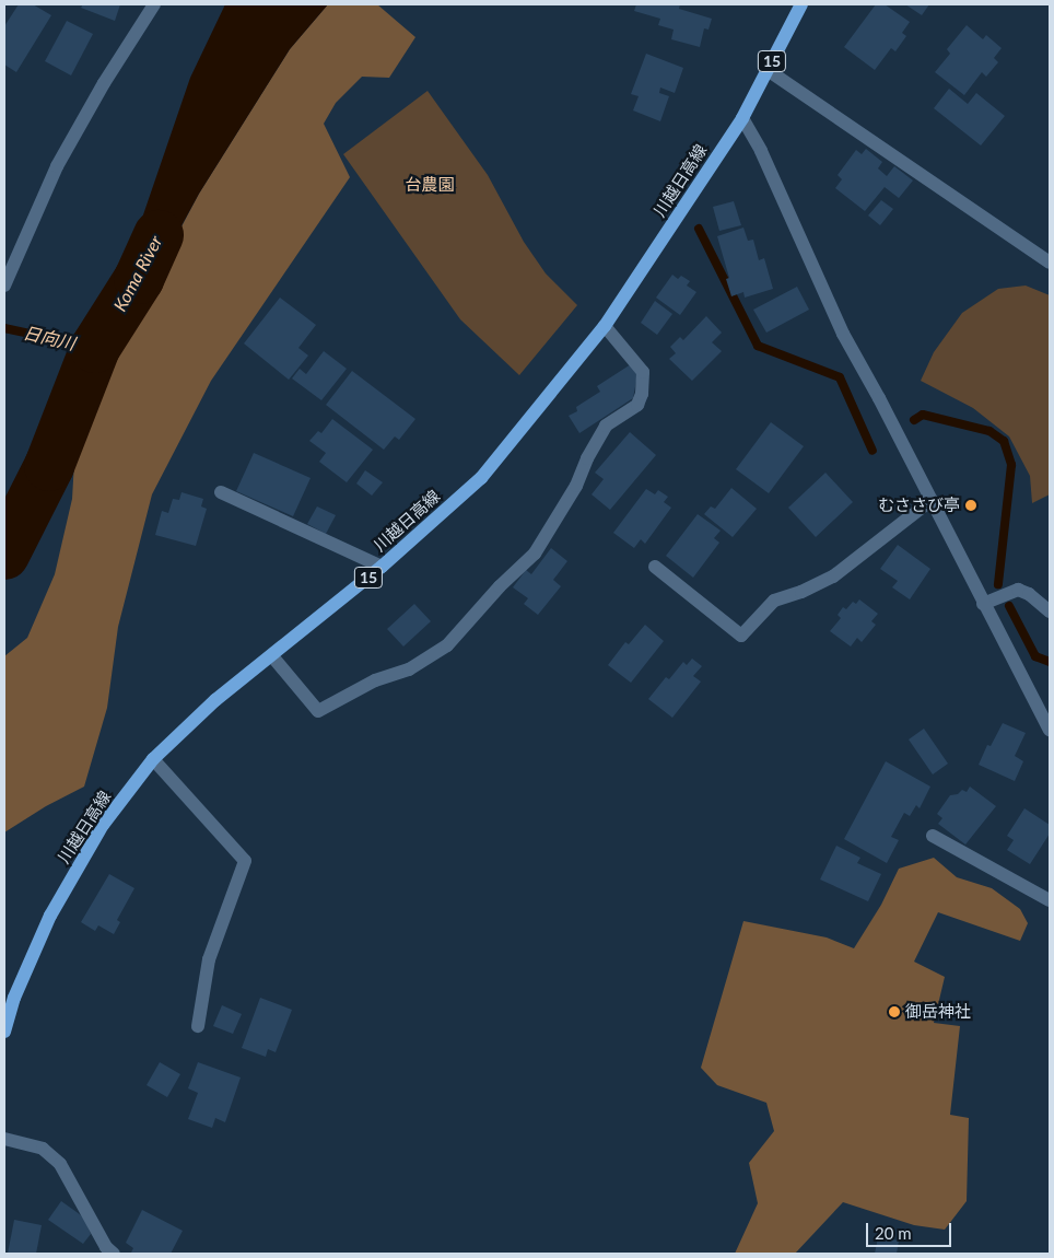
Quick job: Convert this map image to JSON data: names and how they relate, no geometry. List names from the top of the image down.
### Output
{
  "streets": {
    "main road": ["15", "川越日高線"]
  },
  "crossings": [
    ["15", "川越日高線"]
  ],
  "water": ["Koma River", "日向川"],
  "parks": ["台農園"],
  "places": ["むささび亭", "御岳神社"],
  "scale_bar": "20 m"
}
